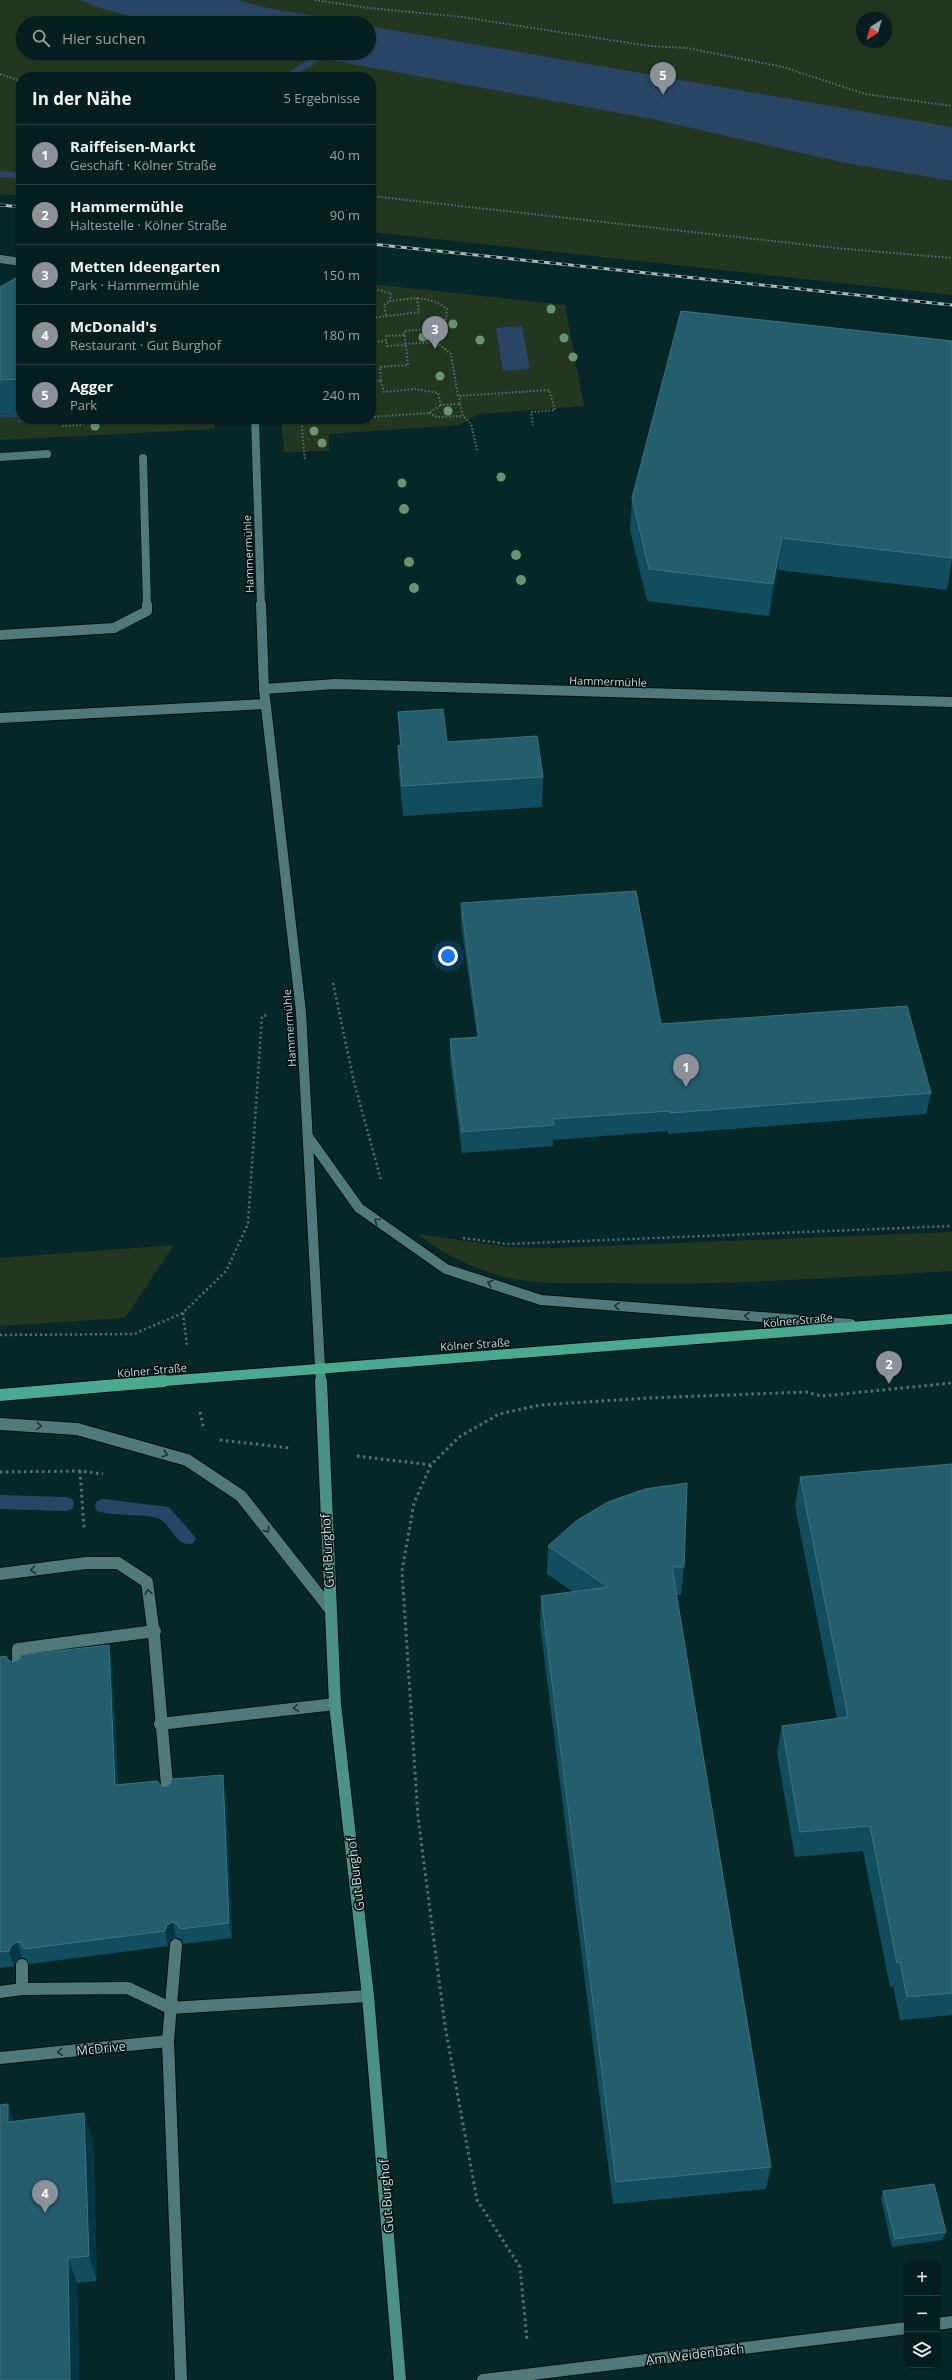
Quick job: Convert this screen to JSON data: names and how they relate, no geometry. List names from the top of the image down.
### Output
{
  "streets": {
    "main road": ["Kölner Straße"],
    "street": [
      "Hammermühle",
      "Gut Burghof",
      "McDrive",
      "Am Weidenbach"
    ]
  },
  "crossings": [
    ["Hammermühle", "Kölner Straße"],
    ["Hammermühle", "Gut Burghof"],
    ["Kölner Straße", "Gut Burghof"]
  ],
  "north": "bottom left",
  "page": {
    "search": "Hier suchen",
    "pins": [
      "5",
      "3",
      "1",
      "2",
      "4"
    ],
    "heading": ["In der Nähe", "5 Ergebnisse"],
    "list": [
      {
        "mark": "1",
        "name": "Raiffeisen-Markt",
        "note": "Geschäft · Kölner Straße",
        "value": "40 m"
      },
      {
        "mark": "2",
        "name": "Hammermühle",
        "note": "Haltestelle · Kölner Straße",
        "value": "90 m"
      },
      {
        "mark": "3",
        "name": "Metten Ideengarten",
        "note": "Park · Hammermühle",
        "value": "150 m"
      },
      {
        "mark": "4",
        "name": "McDonald's",
        "note": "Restaurant · Gut Burghof",
        "value": "180 m"
      },
      {
        "mark": "5",
        "name": "Agger",
        "note": "Park",
        "value": "240 m"
      }
    ],
    "map_buttons": ["+", "−"]
  }
}
